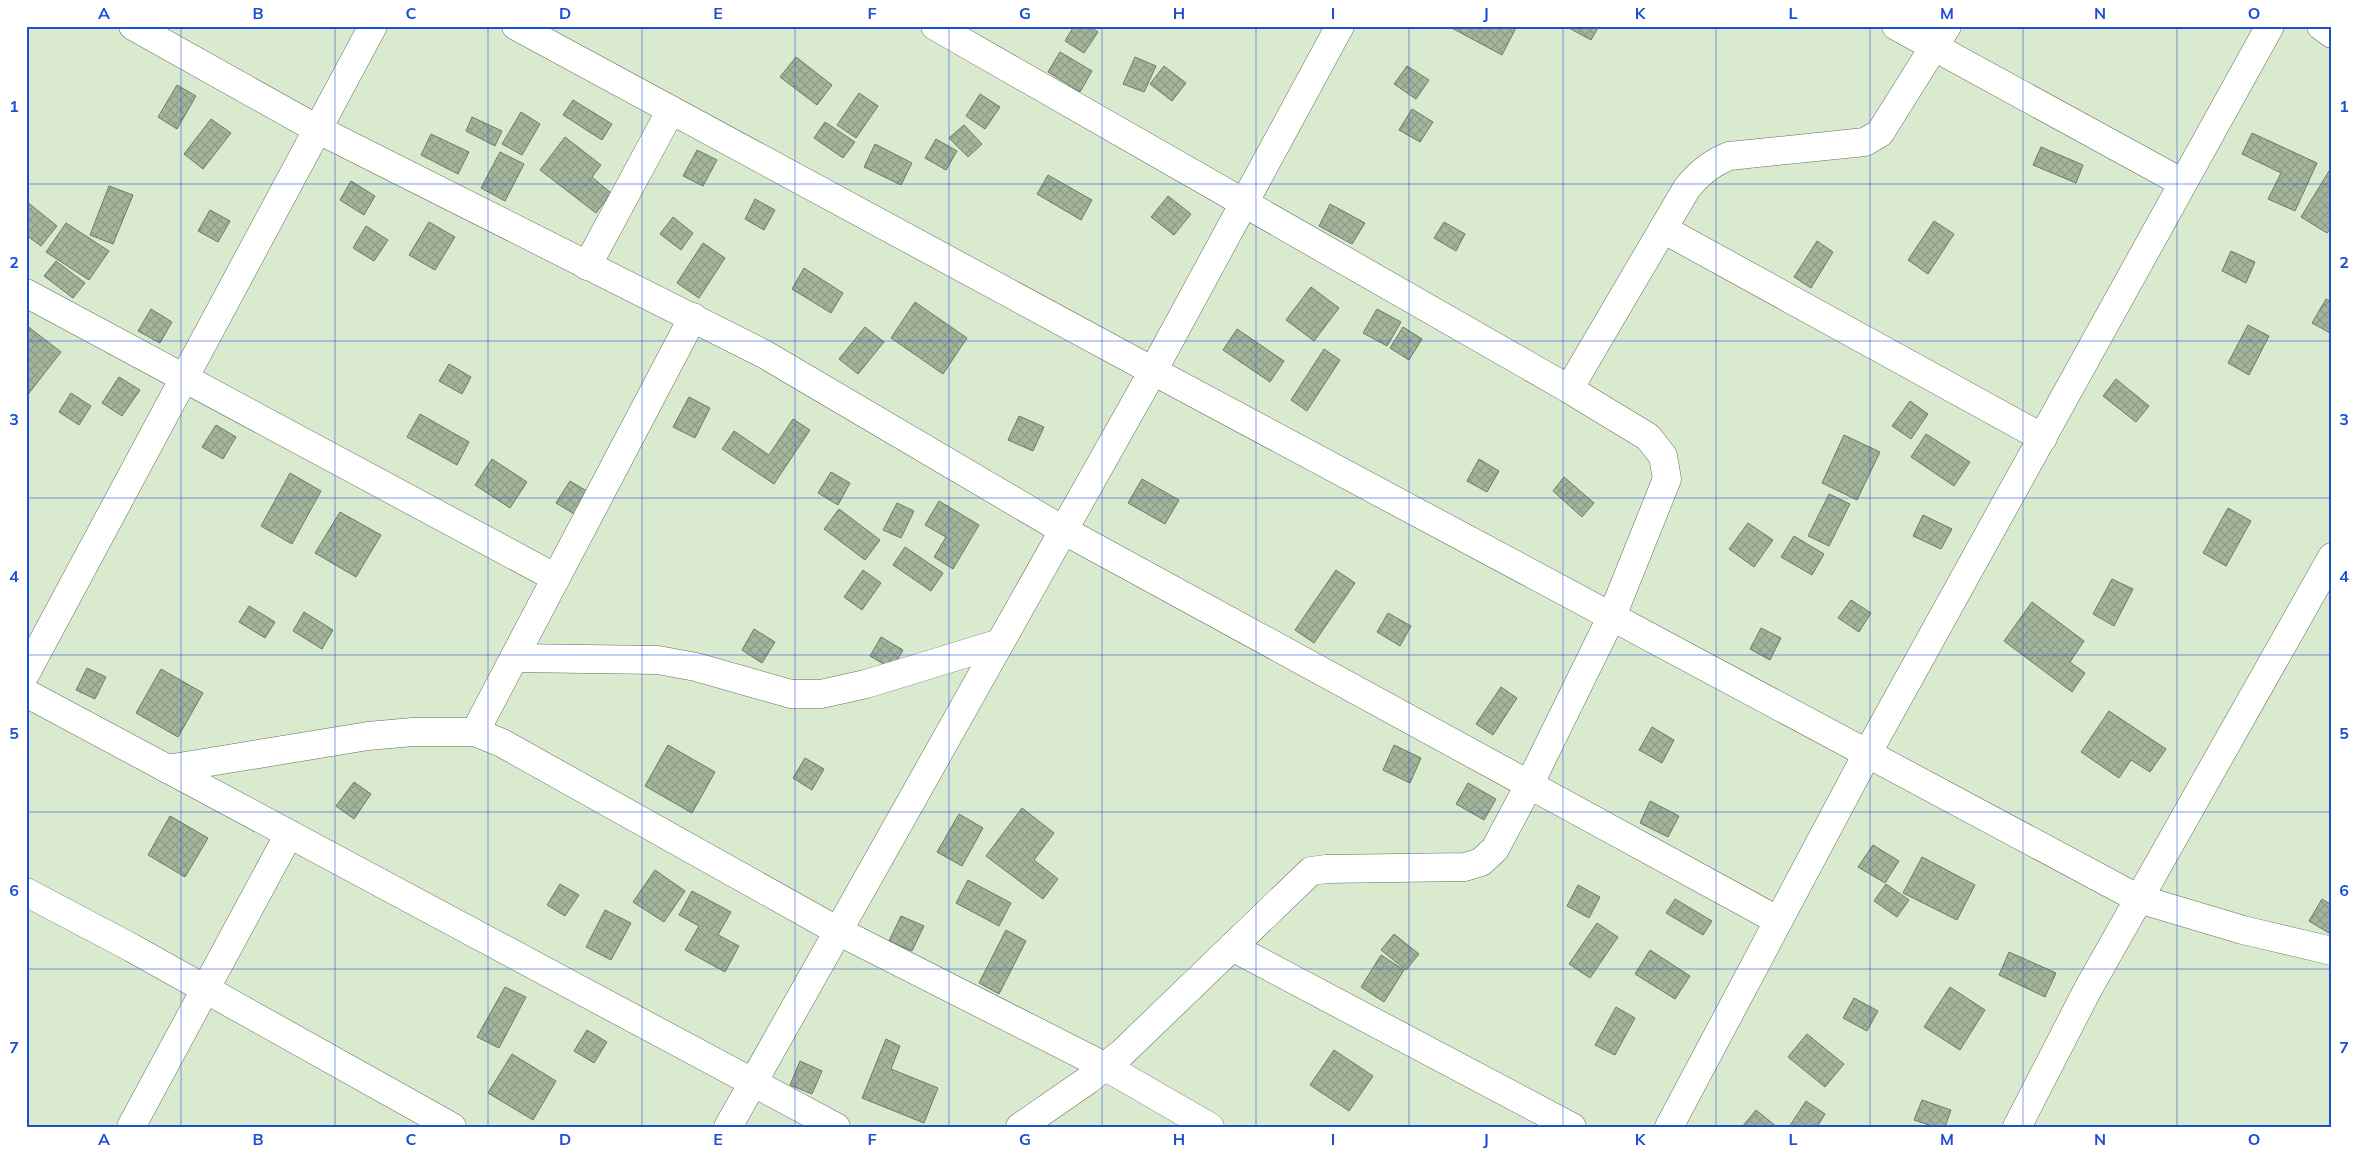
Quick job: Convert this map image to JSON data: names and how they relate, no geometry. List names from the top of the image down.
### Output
{
  "grid": {
    "columns": [
      "A",
      "B",
      "C",
      "D",
      "E",
      "F",
      "G",
      "H",
      "I",
      "J",
      "K",
      "L",
      "M",
      "N",
      "O"
    ],
    "rows": [
      "1",
      "2",
      "3",
      "4",
      "5",
      "6",
      "7"
    ]
  }
}
